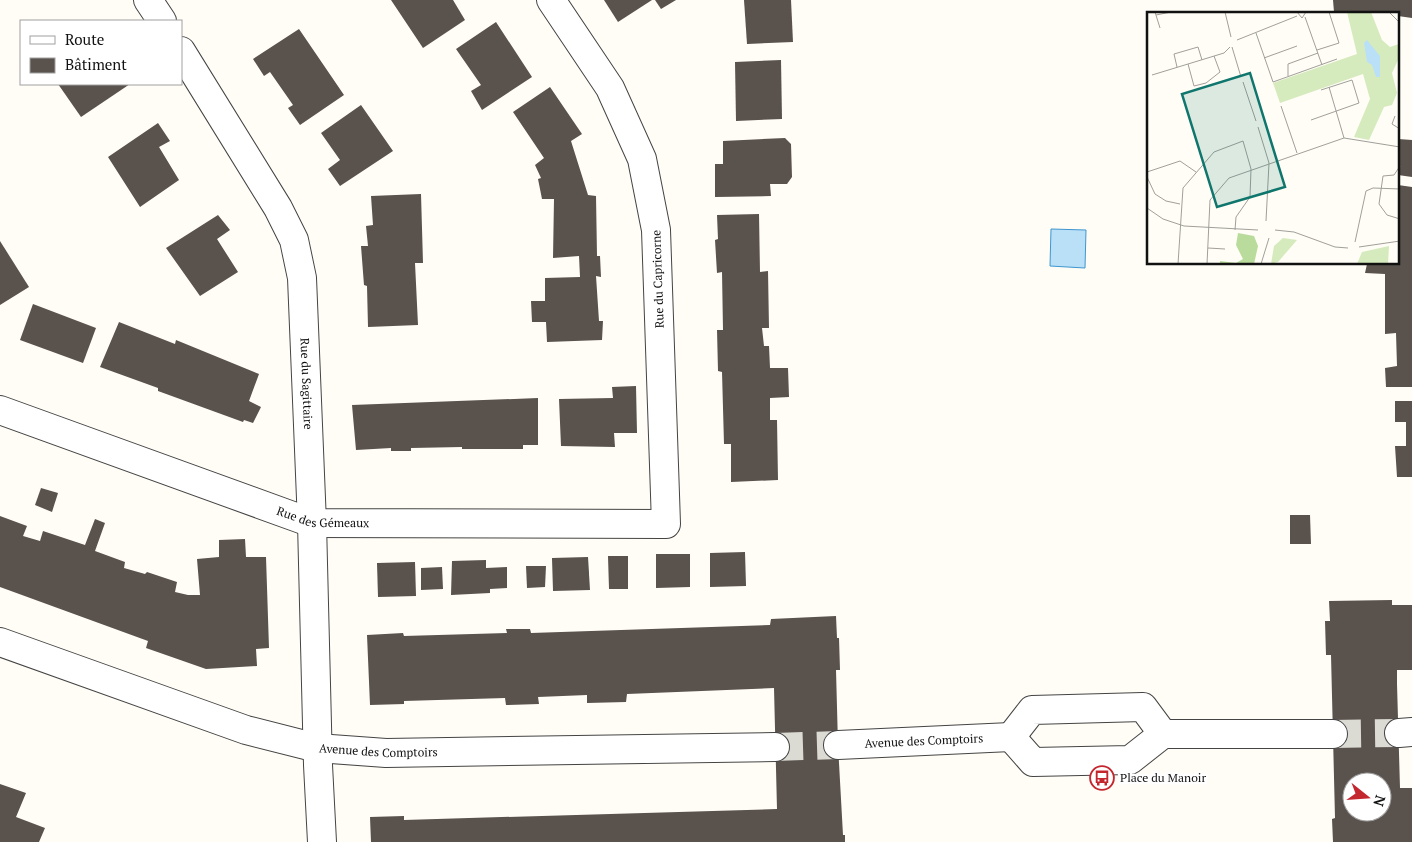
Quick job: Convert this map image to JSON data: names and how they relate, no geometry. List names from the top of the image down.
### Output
{
  "streets": {
    "street": [
      "Rue du Capricorne",
      "Rue du Sagittaire",
      "Rue des Gémeaux",
      "Avenue des Comptoirs"
    ]
  },
  "crossings": [
    ["Rue du Capricorne", "Rue des Gémeaux"],
    ["Rue du Sagittaire", "Rue des Gémeaux"],
    ["Rue du Sagittaire", "Avenue des Comptoirs"]
  ],
  "places": {
    "bus stop": ["Place du Manoir"]
  },
  "legend": ["Route", "Bâtiment"],
  "north": "right"
}
